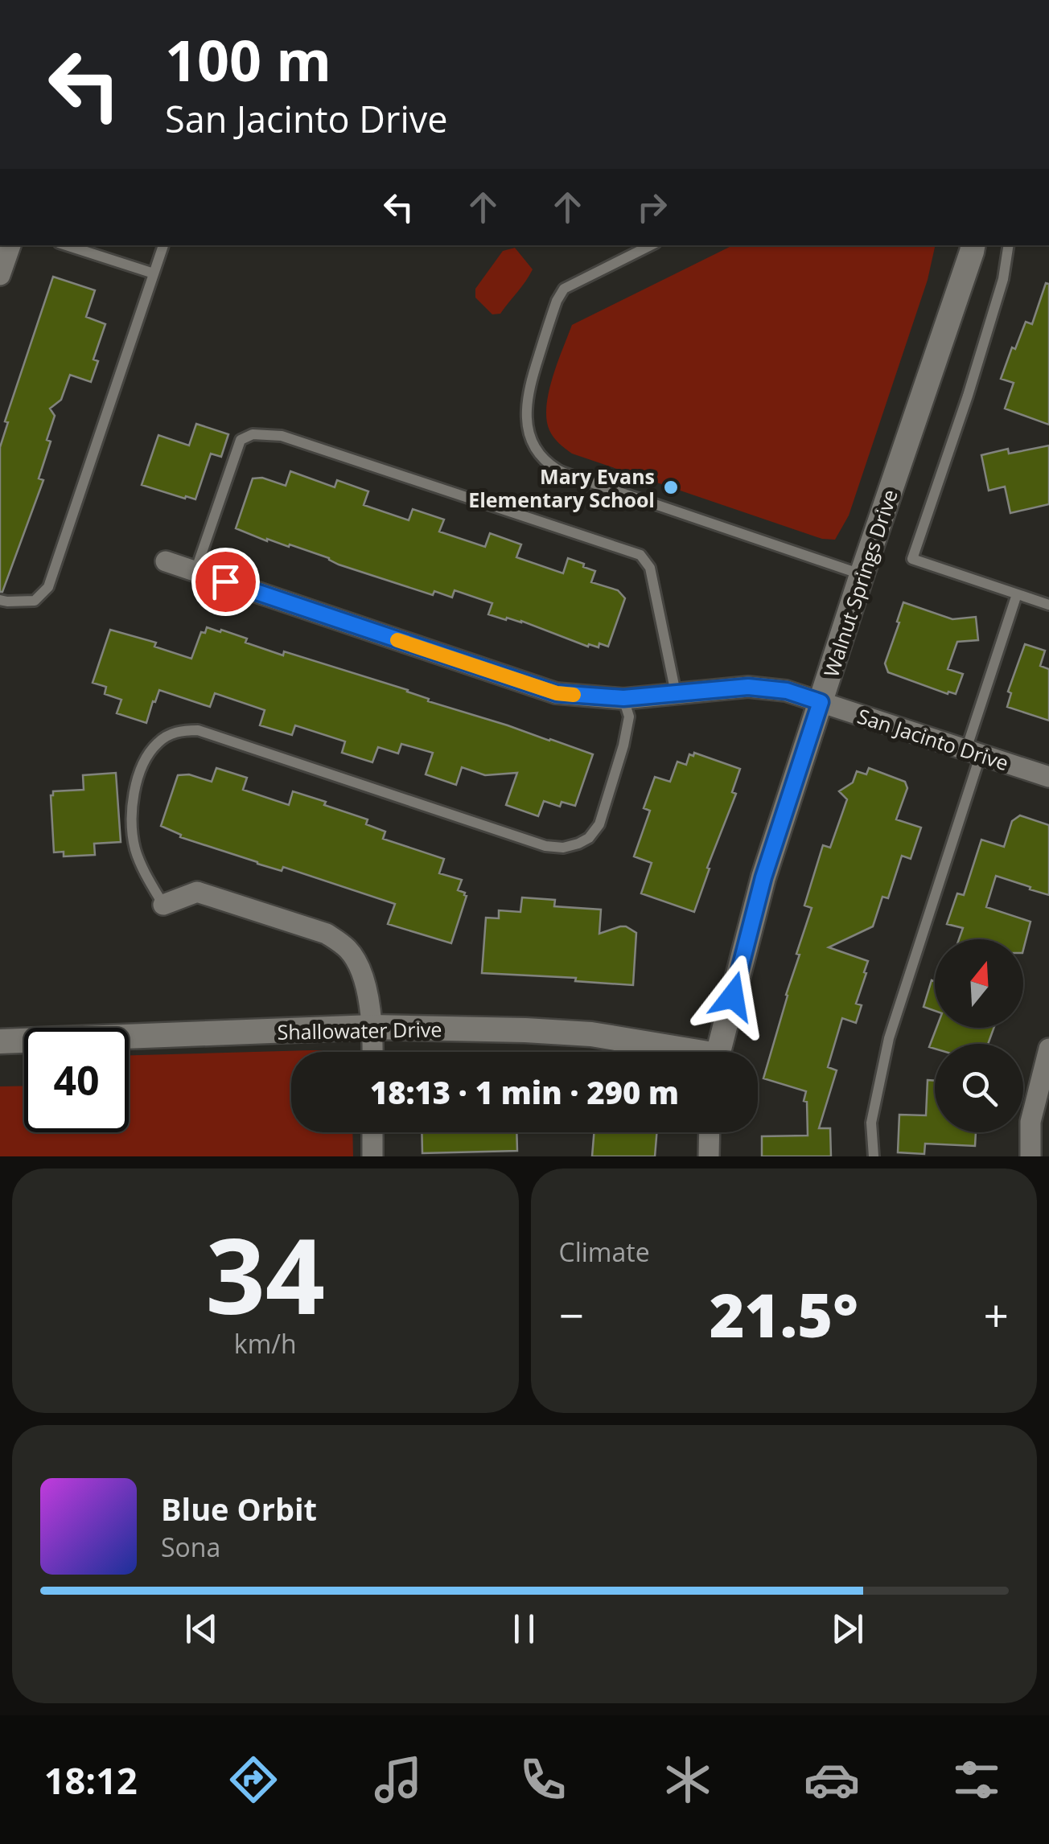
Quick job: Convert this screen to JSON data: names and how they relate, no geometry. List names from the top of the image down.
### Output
{
  "streets": {
    "street": ["Walnut Springs Drive", "San Jacinto Drive", "Shallowater Drive"]
  },
  "crossings": [
    ["Walnut Springs Drive", "San Jacinto Drive"]
  ],
  "places": ["Mary Evans Elementary School"],
  "north": "top",
  "page": {
    "turn": ["100 m", "San Jacinto Drive"],
    "limit": "40",
    "trip": "18:13 · 1 min · 290 m",
    "tile": [
      ["34", "km/h"],
      "Climate"
    ],
    "heat": ["−", "21.5°", "+"],
    "song": ["Blue Orbit", "Sona"],
    "tabs": "18:12"
  }
}
